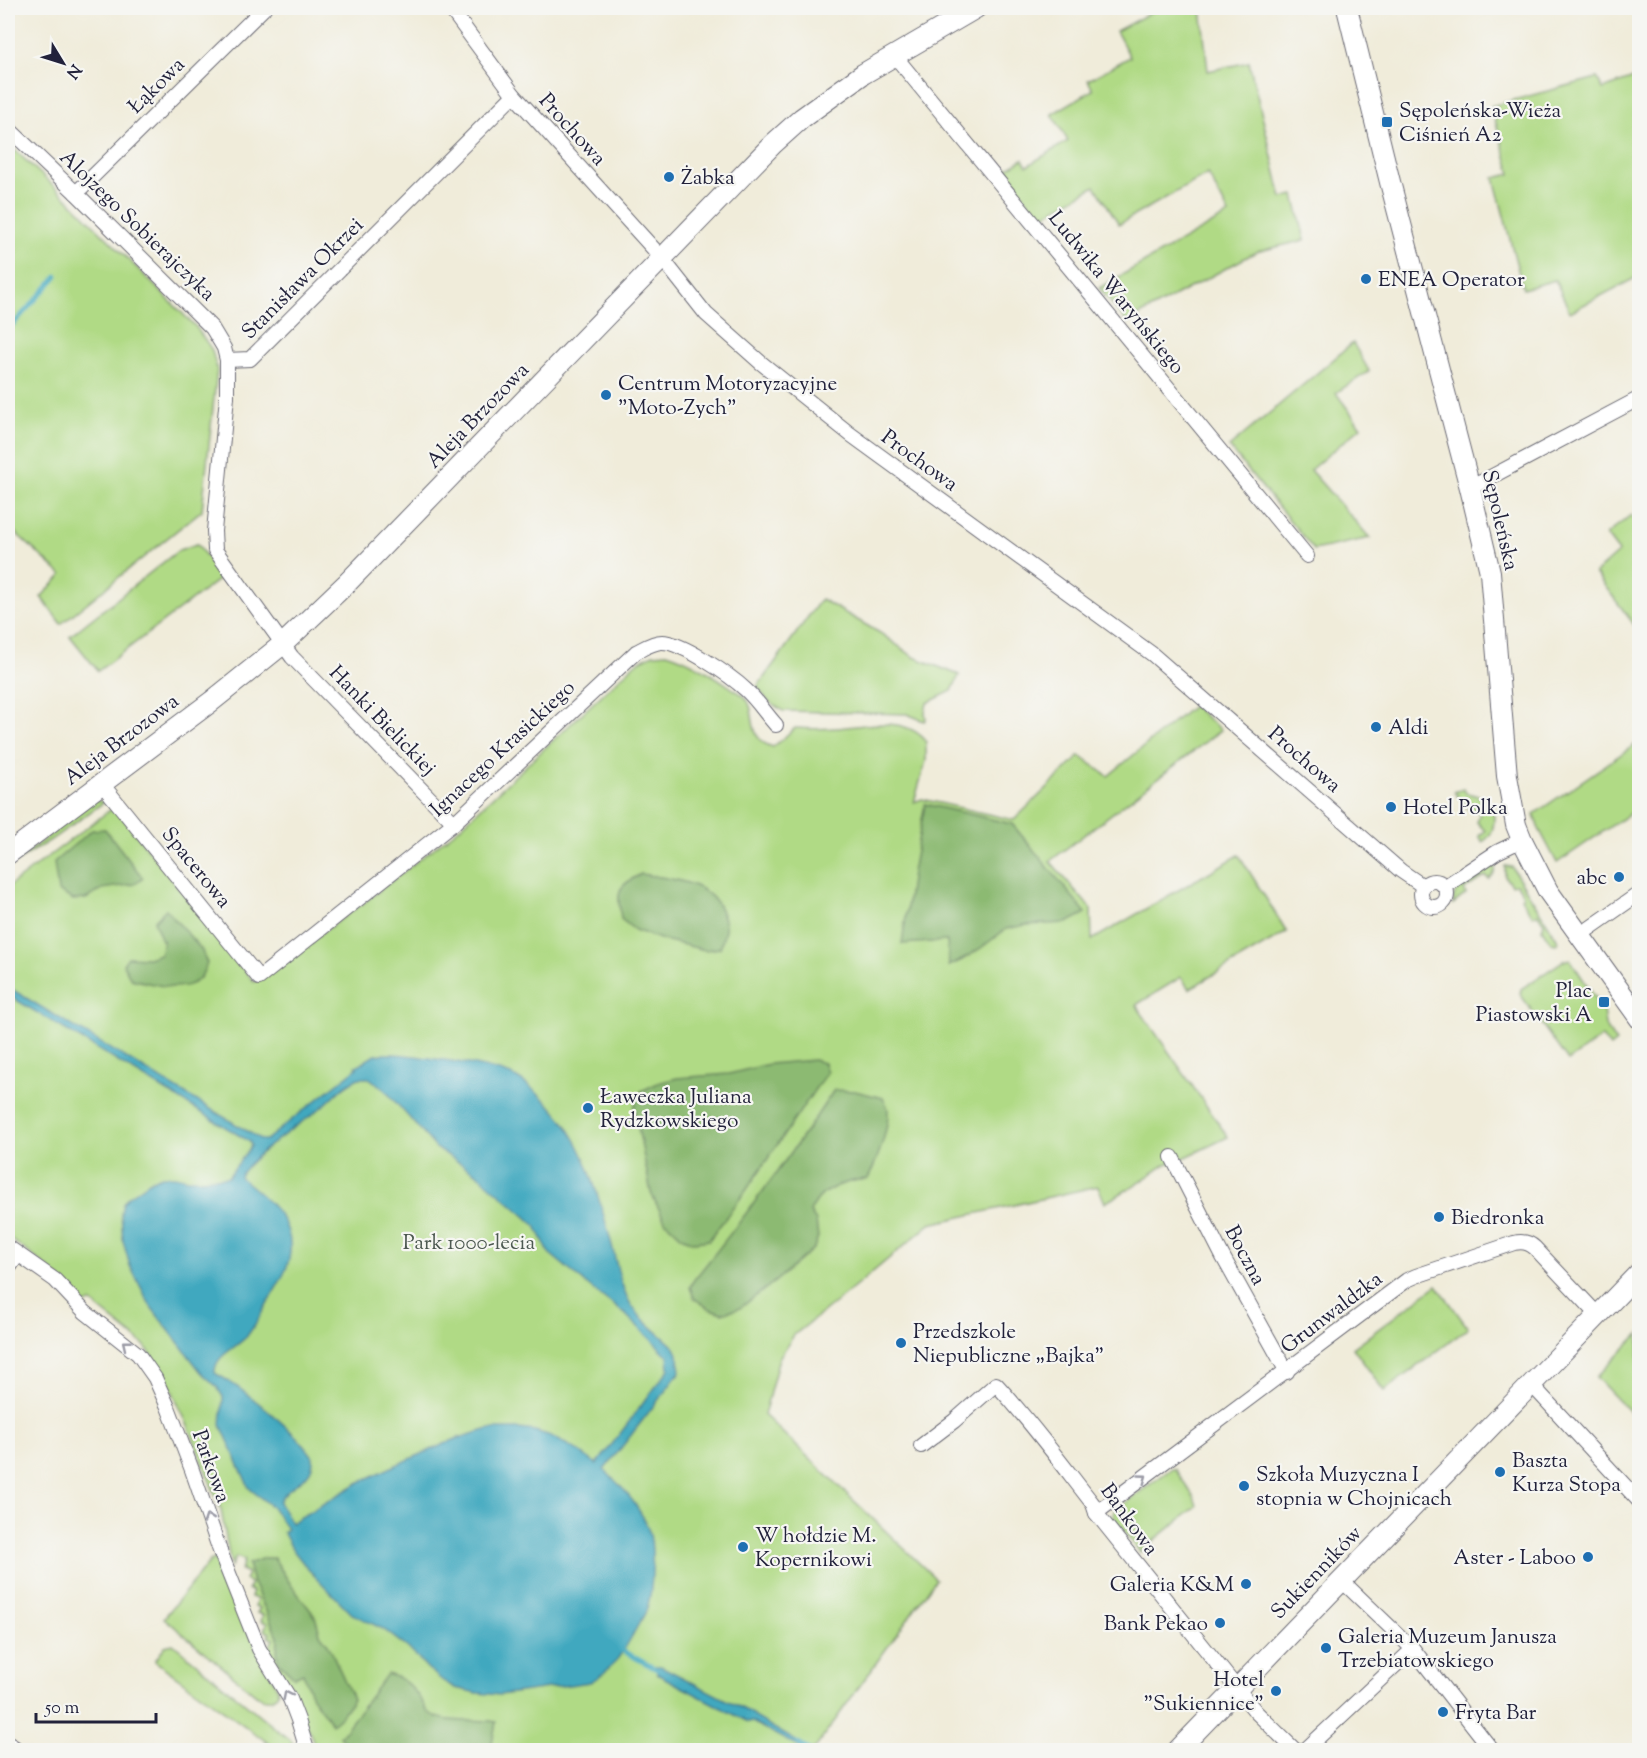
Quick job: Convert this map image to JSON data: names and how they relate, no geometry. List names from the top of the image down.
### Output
{
  "streets": {
    "street": [
      "Łąkowa",
      "Prochowa",
      "Alojzego Sobierajczyka",
      "Stanisława Okrzei",
      "Ludwika Waryńskiego",
      "Aleja Brzozowa",
      "Sępoleńska",
      "Hanki Bielickiej",
      "Ignacego Krasickiego",
      "Spacerowa",
      "Boczna",
      "Grunwaldzka",
      "Parkowa",
      "Bankowa",
      "Sukienników"
    ]
  },
  "crossings": [
    ["Łąkowa", "Alojzego Sobierajczyka"],
    ["Prochowa", "Stanisława Okrzei"],
    ["Prochowa", "Aleja Brzozowa"],
    ["Alojzego Sobierajczyka", "Stanisława Okrzei"],
    ["Stanisława Okrzei", "Aleja Brzozowa"],
    ["Stanisława Okrzei", "Hanki Bielickiej"],
    ["Ludwika Waryńskiego", "Aleja Brzozowa"],
    ["Aleja Brzozowa", "Hanki Bielickiej"],
    ["Aleja Brzozowa", "Spacerowa"],
    ["Hanki Bielickiej", "Ignacego Krasickiego"],
    ["Ignacego Krasickiego", "Spacerowa"],
    ["Boczna", "Grunwaldzka"],
    ["Grunwaldzka", "Bankowa"],
    ["Grunwaldzka", "Sukienników"],
    ["Bankowa", "Sukienników"]
  ],
  "one_way": ["Grunwaldzka", "Parkowa"],
  "parks": ["Park 1000-lecia"],
  "places": {
    "transit": ["Sępoleńska-Wieża Ciśnień A2", "Plac Piastowski A"],
    "other": [
      "Żabka",
      "ENEA Operator",
      "Centrum Motoryzacyjne \"Moto-Zych\"",
      "Aldi",
      "Hotel Polka",
      "abc",
      "Ławeczka Juliana Rydzkowskiego",
      "Biedronka",
      "Przedszkole Niepubliczne „Bajka”",
      "Baszta Kurza Stopa",
      "Szkoła Muzyczna I stopnia w Chojnicach",
      "W hołdzie M. Kopernikowi",
      "Aster - Laboo",
      "Galeria K&M",
      "Bank Pekao",
      "Galeria Muzeum Janusza Trzebiatowskiego",
      "Hotel \"Sukiennice\"",
      "Fryta Bar"
    ]
  },
  "scale_bar": "50 m",
  "north": "bottom right"
}
